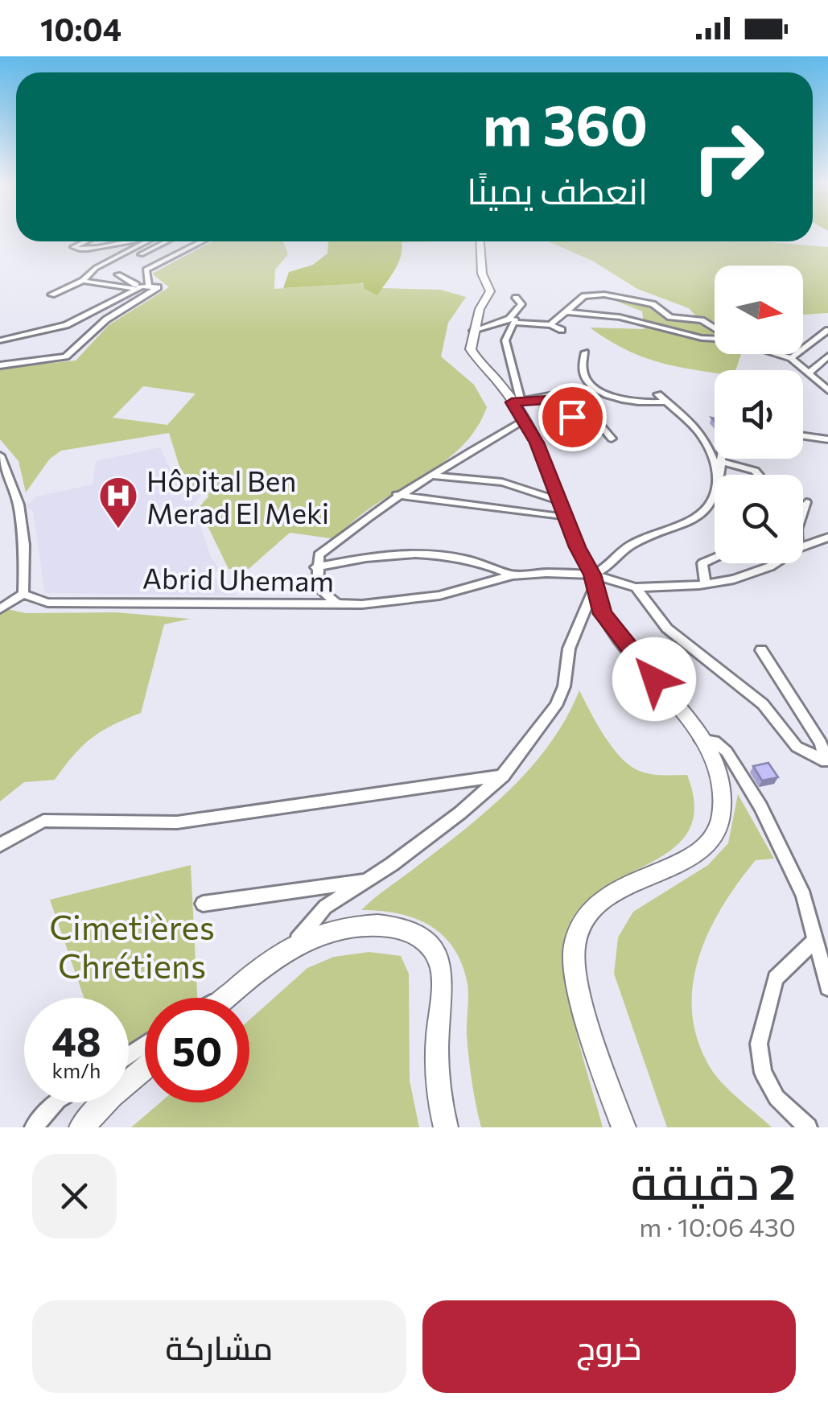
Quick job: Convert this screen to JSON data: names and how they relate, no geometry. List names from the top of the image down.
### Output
{
  "streets": {
    "street": ["Abrid Uhemam"]
  },
  "parks": ["Cimetières Chrétiens"],
  "places": {
    "hospital": ["Hôpital Ben Merad El Meki"]
  },
  "north": "right",
  "page": {
    "status": "10:04",
    "turn": ["360 m", "انعطف يمينًا"],
    "speed": "48 km/h",
    "limit": "50",
    "heading": ["2 دقيقة", "430 m · 10:06"],
    "buttons": ["خروج", "مشاركة"]
  }
}
